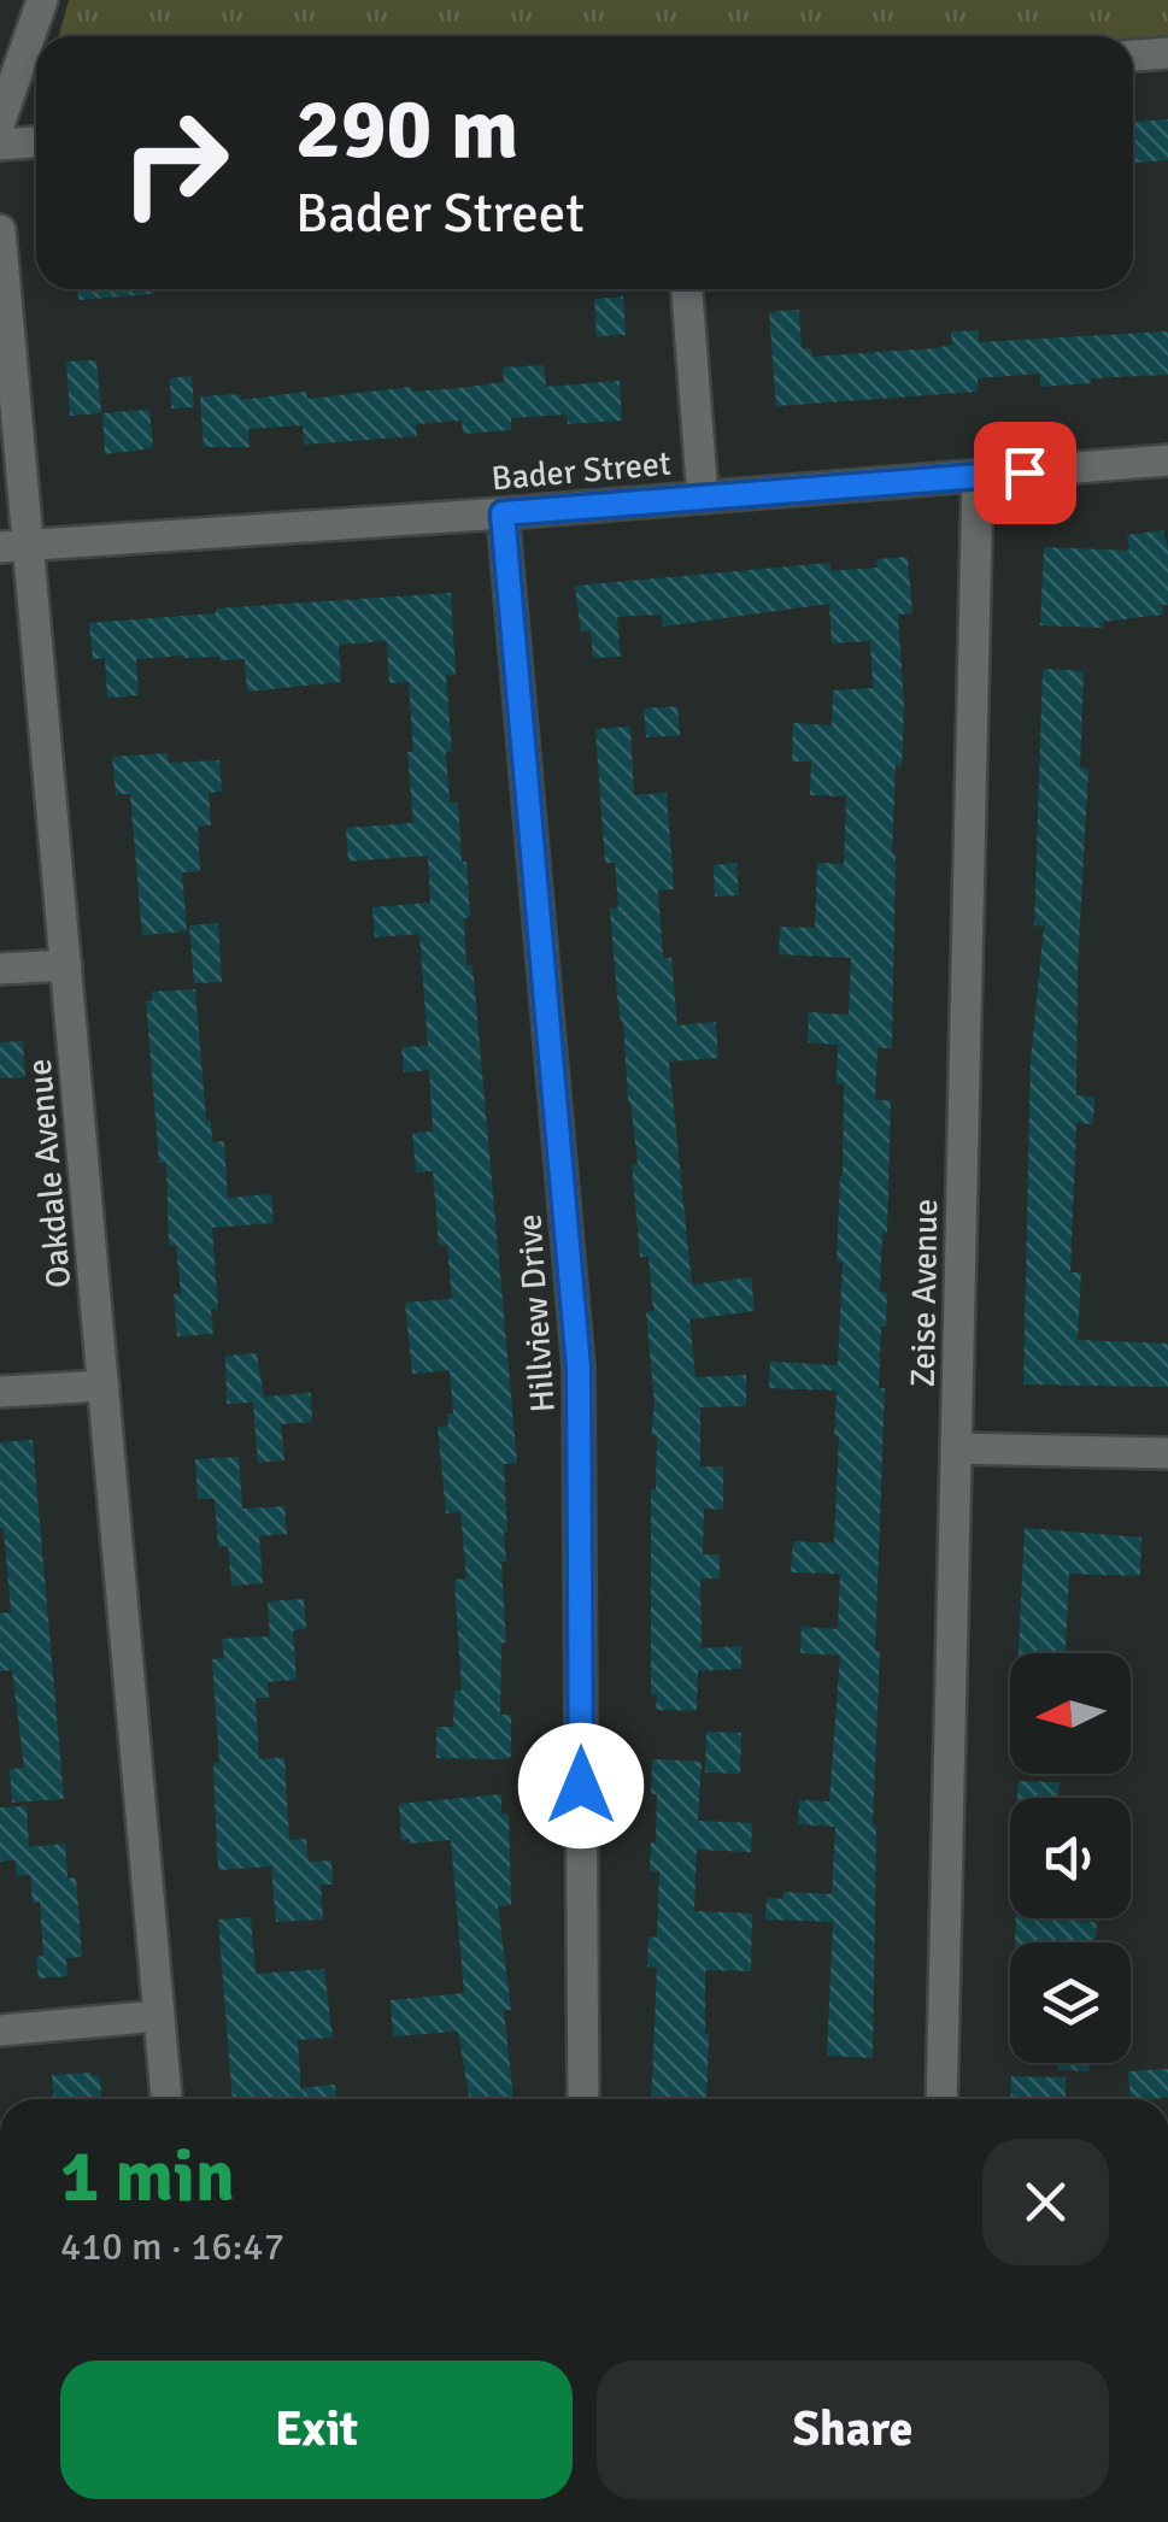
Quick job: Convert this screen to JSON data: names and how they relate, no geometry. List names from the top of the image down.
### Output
{
  "streets": {
    "street": [
      "Bader Street",
      "Oakdale Avenue",
      "Zeise Avenue",
      "Hillview Drive"
    ]
  },
  "crossings": [
    ["Bader Street", "Oakdale Avenue"],
    ["Bader Street", "Zeise Avenue"],
    ["Bader Street", "Hillview Drive"]
  ],
  "north": "left",
  "page": {
    "turn": ["290 m", "Bader Street"],
    "heading": ["1 min", "410 m · 16:47"],
    "buttons": ["Exit", "Share"]
  }
}
